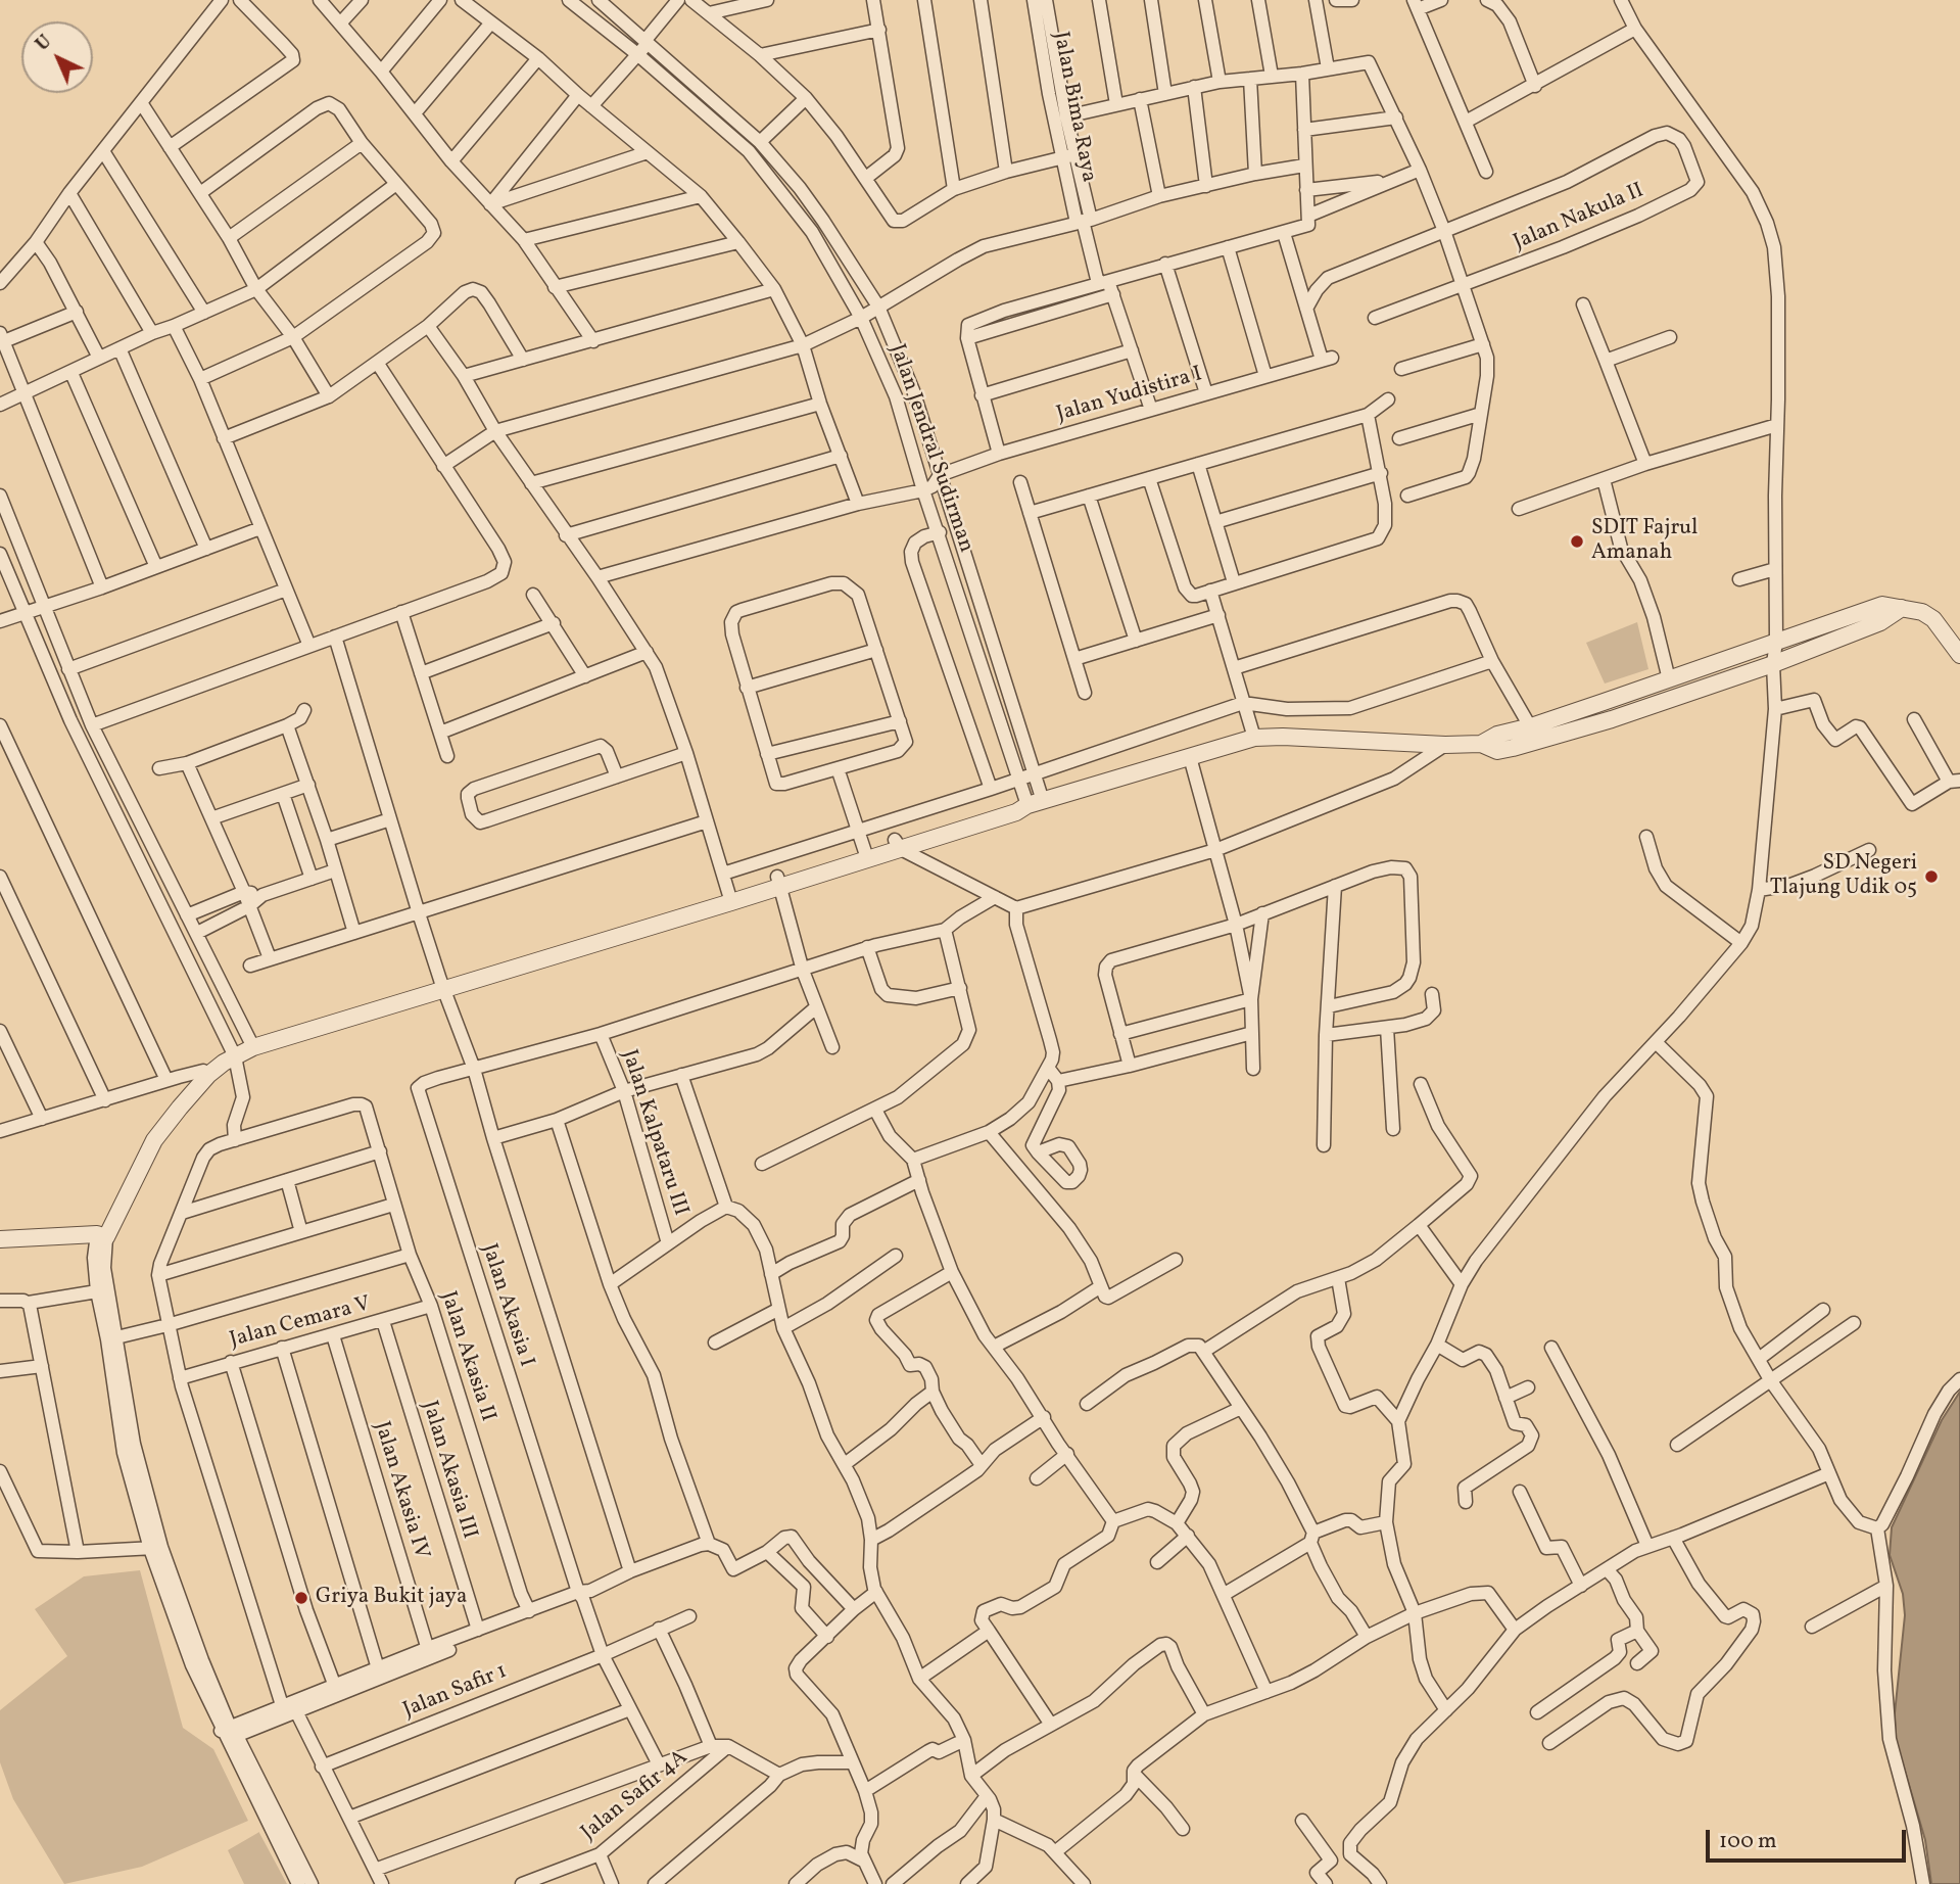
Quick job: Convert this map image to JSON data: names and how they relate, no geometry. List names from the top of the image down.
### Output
{
  "streets": {
    "street": [
      "Jalan Bima Raya",
      "Jalan Nakula II",
      "Jalan Yudistira I",
      "Jalan Jendral Sudirman",
      "Jalan Kalpataru III",
      "Jalan Akasia I",
      "Jalan Cemara V",
      "Jalan Akasia II",
      "Jalan Akasia III",
      "Jalan Akasia IV",
      "Jalan Safir 1",
      "Jalan Safir 4A"
    ]
  },
  "crossings": [
    ["Jalan Bima Raya", "Jalan Yudistira I"],
    ["Jalan Yudistira I", "Jalan Jendral Sudirman"],
    ["Jalan Cemara V", "Jalan Akasia II"],
    ["Jalan Cemara V", "Jalan Akasia III"],
    ["Jalan Cemara V", "Jalan Akasia IV"]
  ],
  "places": ["SDIT Fajrul Amanah", "SD Negeri Tlajung Udik 05", "Griya Bukit jaya"],
  "scale_bar": "100 m",
  "north": "top left"
}
